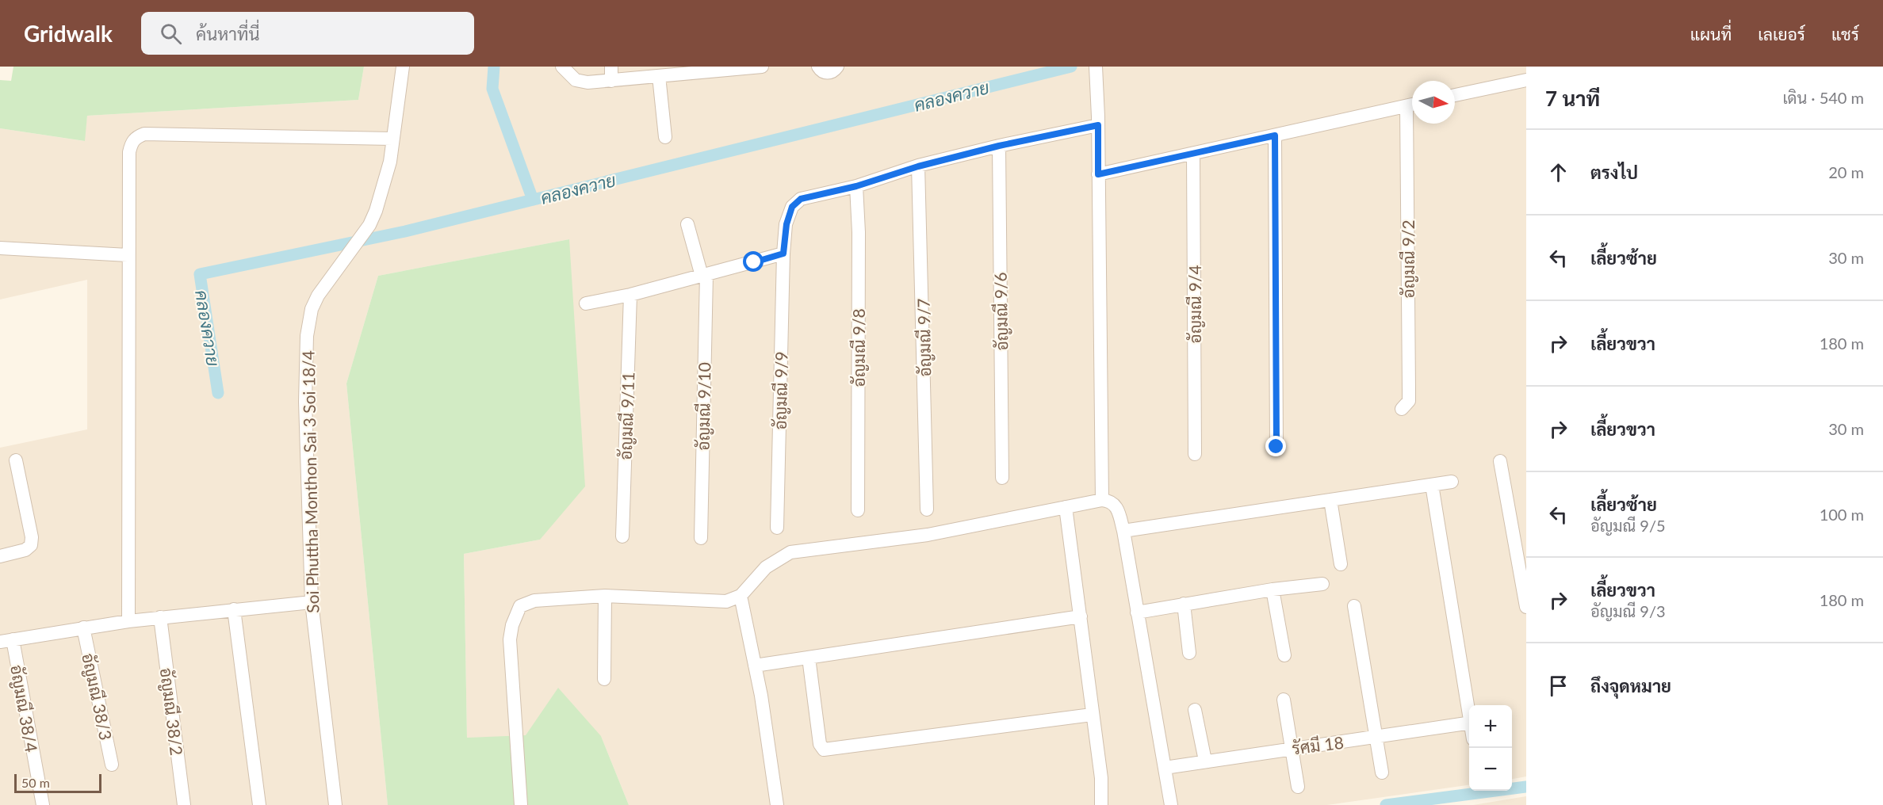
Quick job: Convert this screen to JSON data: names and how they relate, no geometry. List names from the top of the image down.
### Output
{
  "streets": {
    "street": [
      "อัญมณี 9/2",
      "อัญมณี 9/4",
      "อัญมณี 9/6",
      "อัญมณี 9/7",
      "อัญมณี 9/8",
      "อัญมณี 9/9",
      "อัญมณี 9/10",
      "อัญมณี 9/11",
      "Soi Phuttha Monthon Sai 3 Soi 18/4",
      "อัญมณี 38/3",
      "อัญมณี 38/4",
      "อัญมณี 38/2",
      "รัศมี 18"
    ]
  },
  "crossings": [
    ["อัญมณี 9/6", "อัญมณี 9/9"],
    ["อัญมณี 9/7", "อัญมณี 9/9"],
    ["อัญมณี 9/8", "อัญมณี 9/9"]
  ],
  "water": ["คลองควาย"],
  "scale_bar": "50 m",
  "north": "right",
  "page": {
    "header": "Gridwalk",
    "search": "ค้นหาที่นี่",
    "nav": ["แผนที่", "เลเยอร์", "แชร์"],
    "heading": ["7 นาที", "เดิน · 540 m"],
    "list": [
      ["ตรงไป", "20 m"],
      ["เลี้ยวซ้าย", "30 m"],
      ["เลี้ยวขวา", "180 m"],
      ["เลี้ยวขวา", "30 m"],
      ["เลี้ยวซ้าย", "อัญมณี 9/5", "100 m"],
      ["เลี้ยวขวา", "อัญมณี 9/3", "180 m"],
      "ถึงจุดหมาย"
    ],
    "map_buttons": ["+", "−"],
    "scale": "50 m"
  }
}
